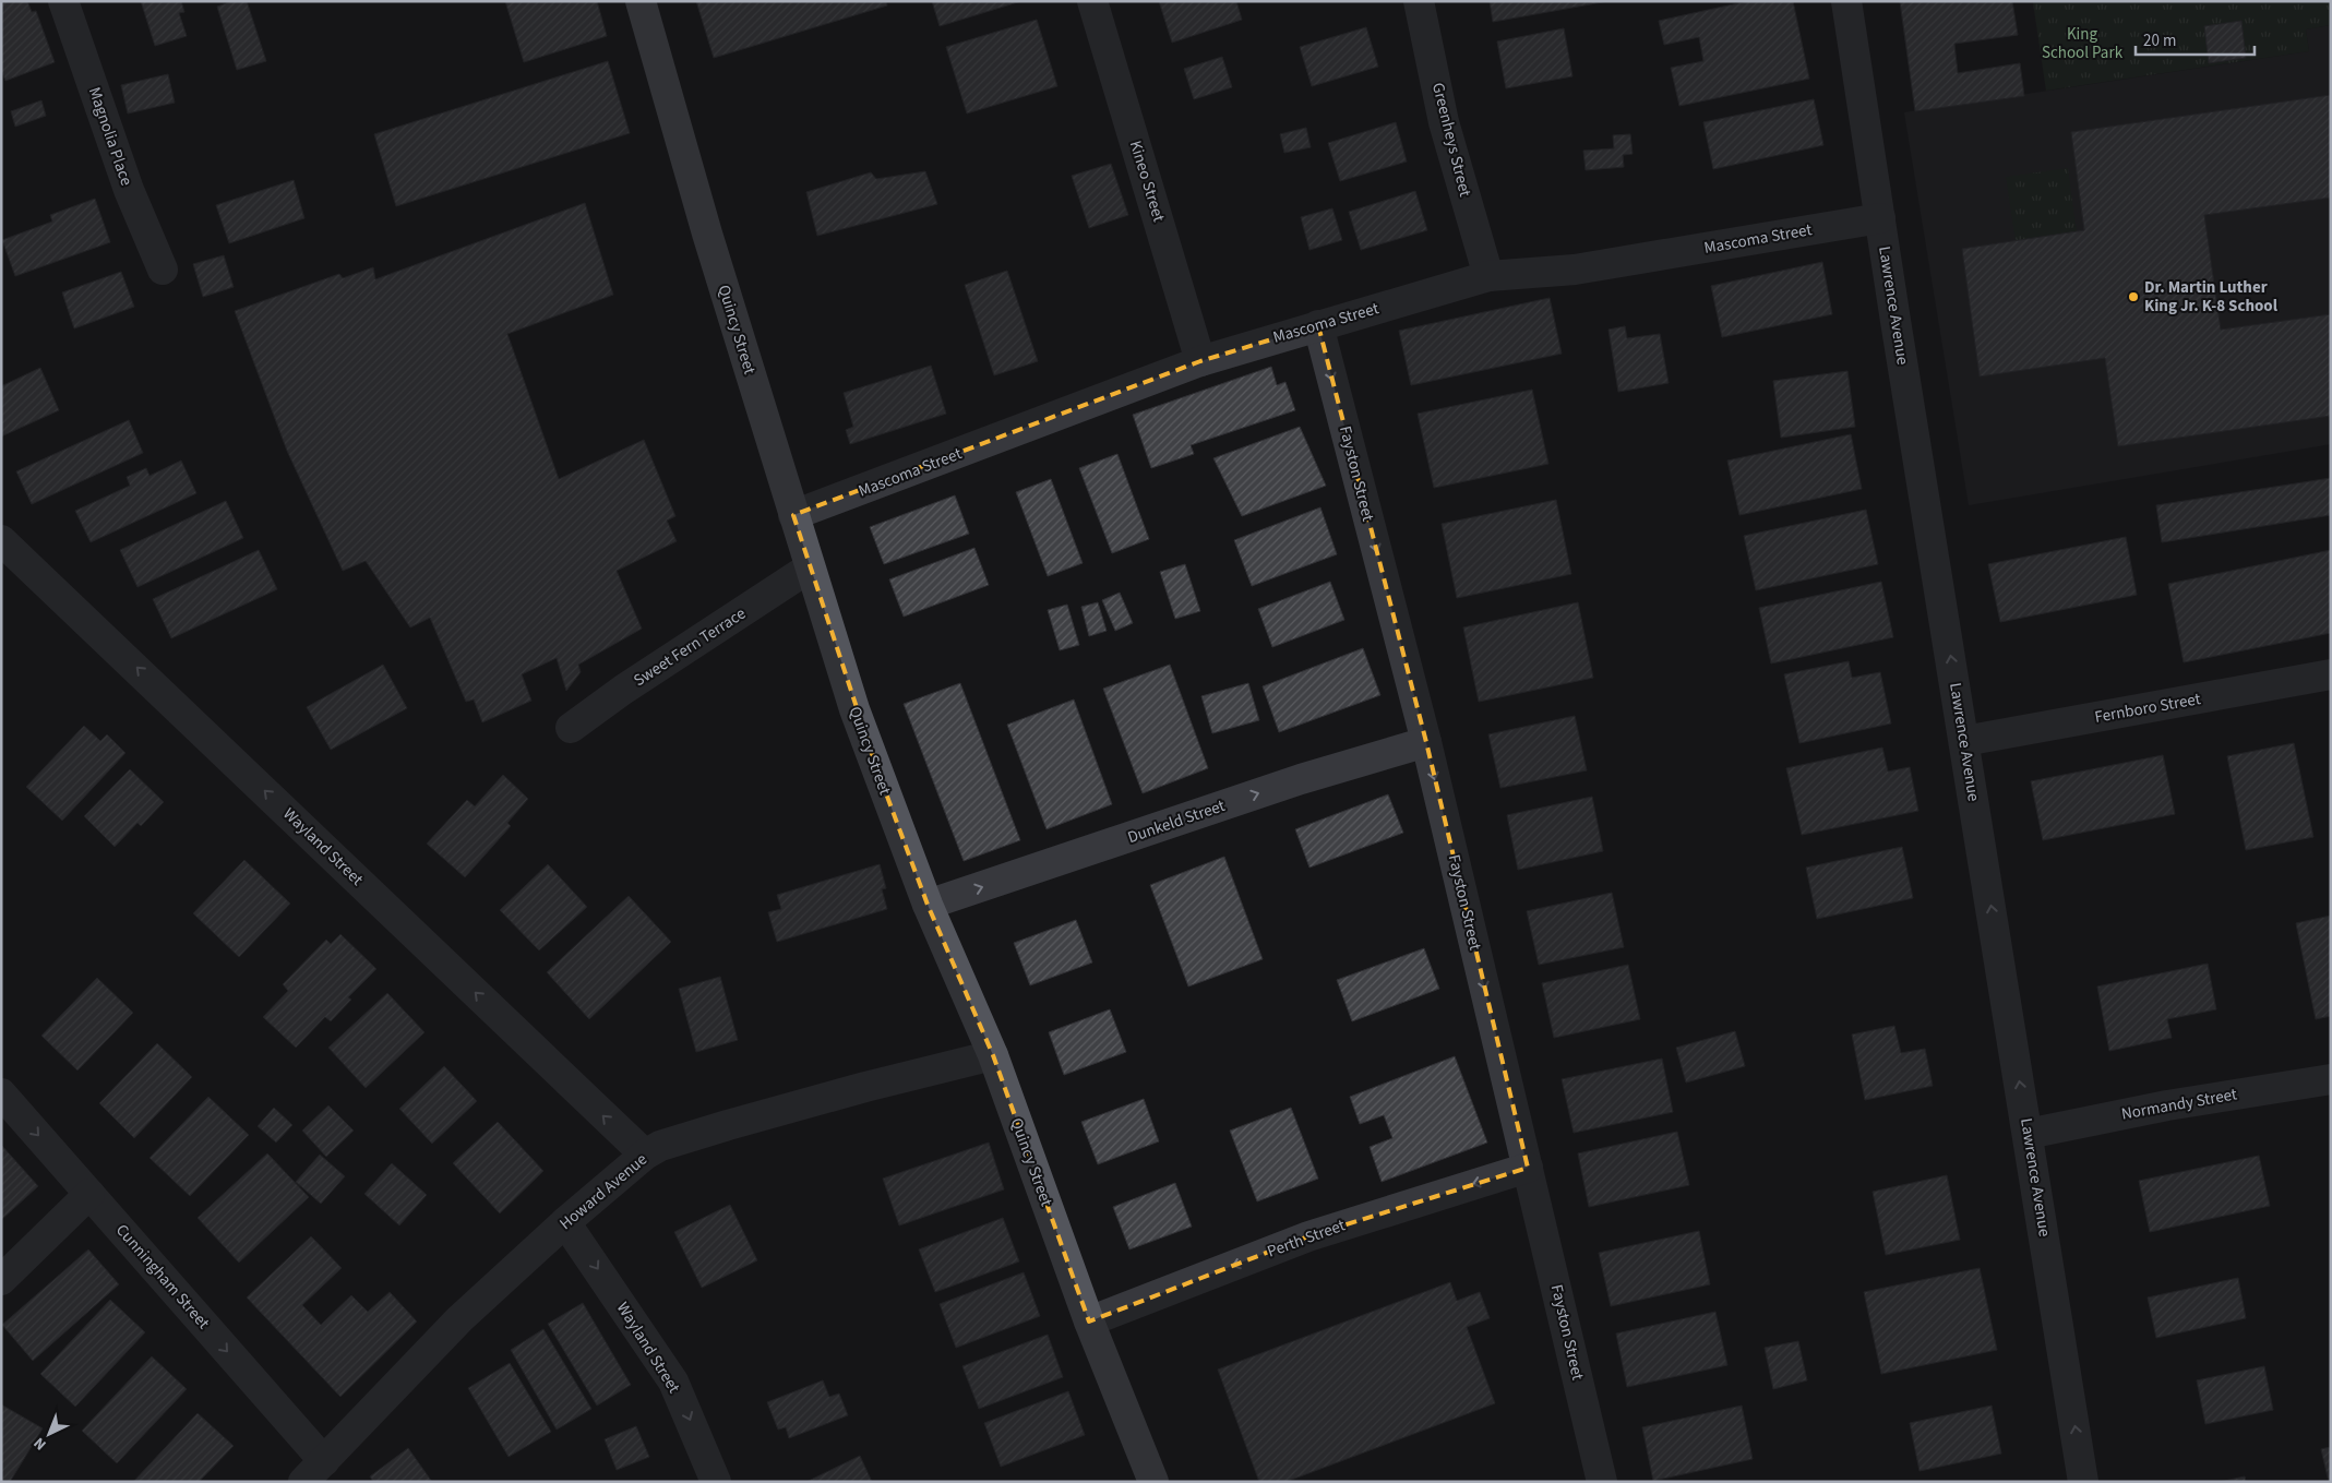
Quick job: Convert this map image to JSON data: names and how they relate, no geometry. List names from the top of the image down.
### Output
{
  "streets": {
    "main road": ["Quincy Street"],
    "street": [
      "Magnolia Place",
      "Greenheys Street",
      "Kineo Street",
      "Mascoma Street",
      "Lawrence Avenue",
      "Fayston Street",
      "Sweet Fern Terrace",
      "Fernboro Street",
      "Dunkeld Street",
      "Wayland Street",
      "Normandy Street",
      "Howard Avenue",
      "Perth Street",
      "Cunningham Street"
    ]
  },
  "crossings": [
    ["Greenheys Street", "Mascoma Street"],
    ["Kineo Street", "Mascoma Street"],
    ["Mascoma Street", "Lawrence Avenue"],
    ["Mascoma Street", "Quincy Street"],
    ["Mascoma Street", "Fayston Street"],
    ["Lawrence Avenue", "Fernboro Street"],
    ["Lawrence Avenue", "Normandy Street"],
    ["Quincy Street", "Sweet Fern Terrace"],
    ["Quincy Street", "Dunkeld Street"],
    ["Quincy Street", "Howard Avenue"],
    ["Quincy Street", "Perth Street"],
    ["Fayston Street", "Dunkeld Street"],
    ["Fayston Street", "Perth Street"],
    ["Wayland Street", "Howard Avenue"],
    ["Howard Avenue", "Cunningham Street"]
  ],
  "one_way": [
    "Lawrence Avenue",
    "Fayston Street",
    "Dunkeld Street",
    "Perth Street",
    "Cunningham Street"
  ],
  "parks": ["King School Park"],
  "places": ["Dr. Martin Luther King Jr. K-8 School"],
  "scale_bar": "20 m",
  "north": "bottom left"
}
